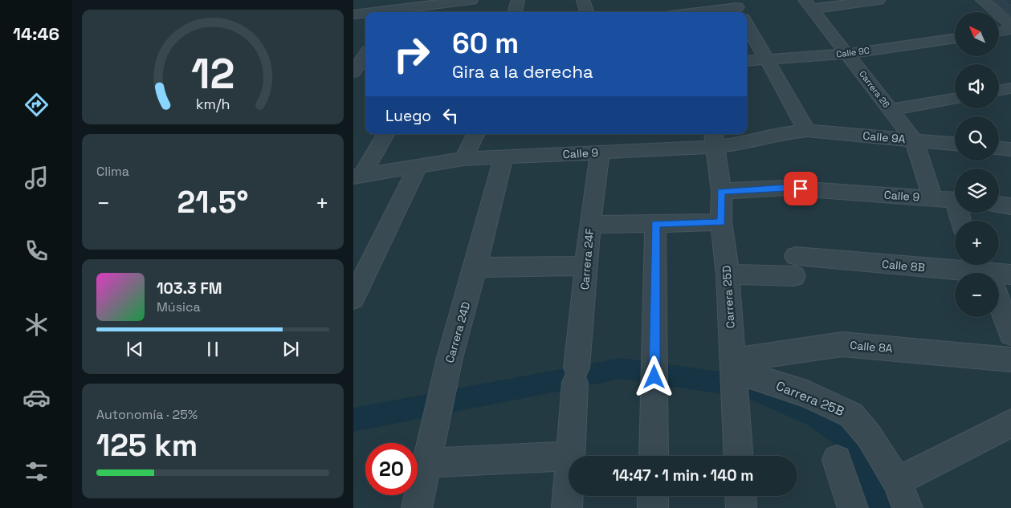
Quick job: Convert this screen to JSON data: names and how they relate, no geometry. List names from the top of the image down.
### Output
{
  "streets": {
    "street": [
      "Calle 9C",
      "Carrera 26",
      "Calle 9A",
      "Calle 9",
      "Carrera 24F",
      "Calle 8B",
      "Carrera 25D",
      "Carrera 24D",
      "Calle 8A",
      "Carrera 25B"
    ]
  },
  "crossings": [
    ["Calle 9C", "Carrera 26"],
    ["Carrera 26", "Calle 9A"],
    ["Calle 9A", "Calle 9"],
    ["Calle 9", "Carrera 24F"],
    ["Calle 9", "Carrera 25D"],
    ["Calle 9", "Carrera 24D"],
    ["Calle 8B", "Carrera 25D"],
    ["Carrera 25D", "Calle 8A"],
    ["Carrera 25D", "Carrera 25B"],
    ["Calle 8A", "Carrera 25B"]
  ],
  "north": "top left",
  "page": {
    "tabs": "14:46",
    "map_buttons": ["+", "−"],
    "turn": ["60 m", "Gira a la derecha"],
    "then": "Luego",
    "tile": [
      "Clima",
      ["Autonomía · 25%", "125 km"]
    ],
    "heat": ["−", "21.5°", "+"],
    "song": ["103.3 FM", "Música"],
    "limit": "20",
    "trip": "14:47 · 1 min · 140 m",
    "gauge": ["12", "km/h"]
  }
}
